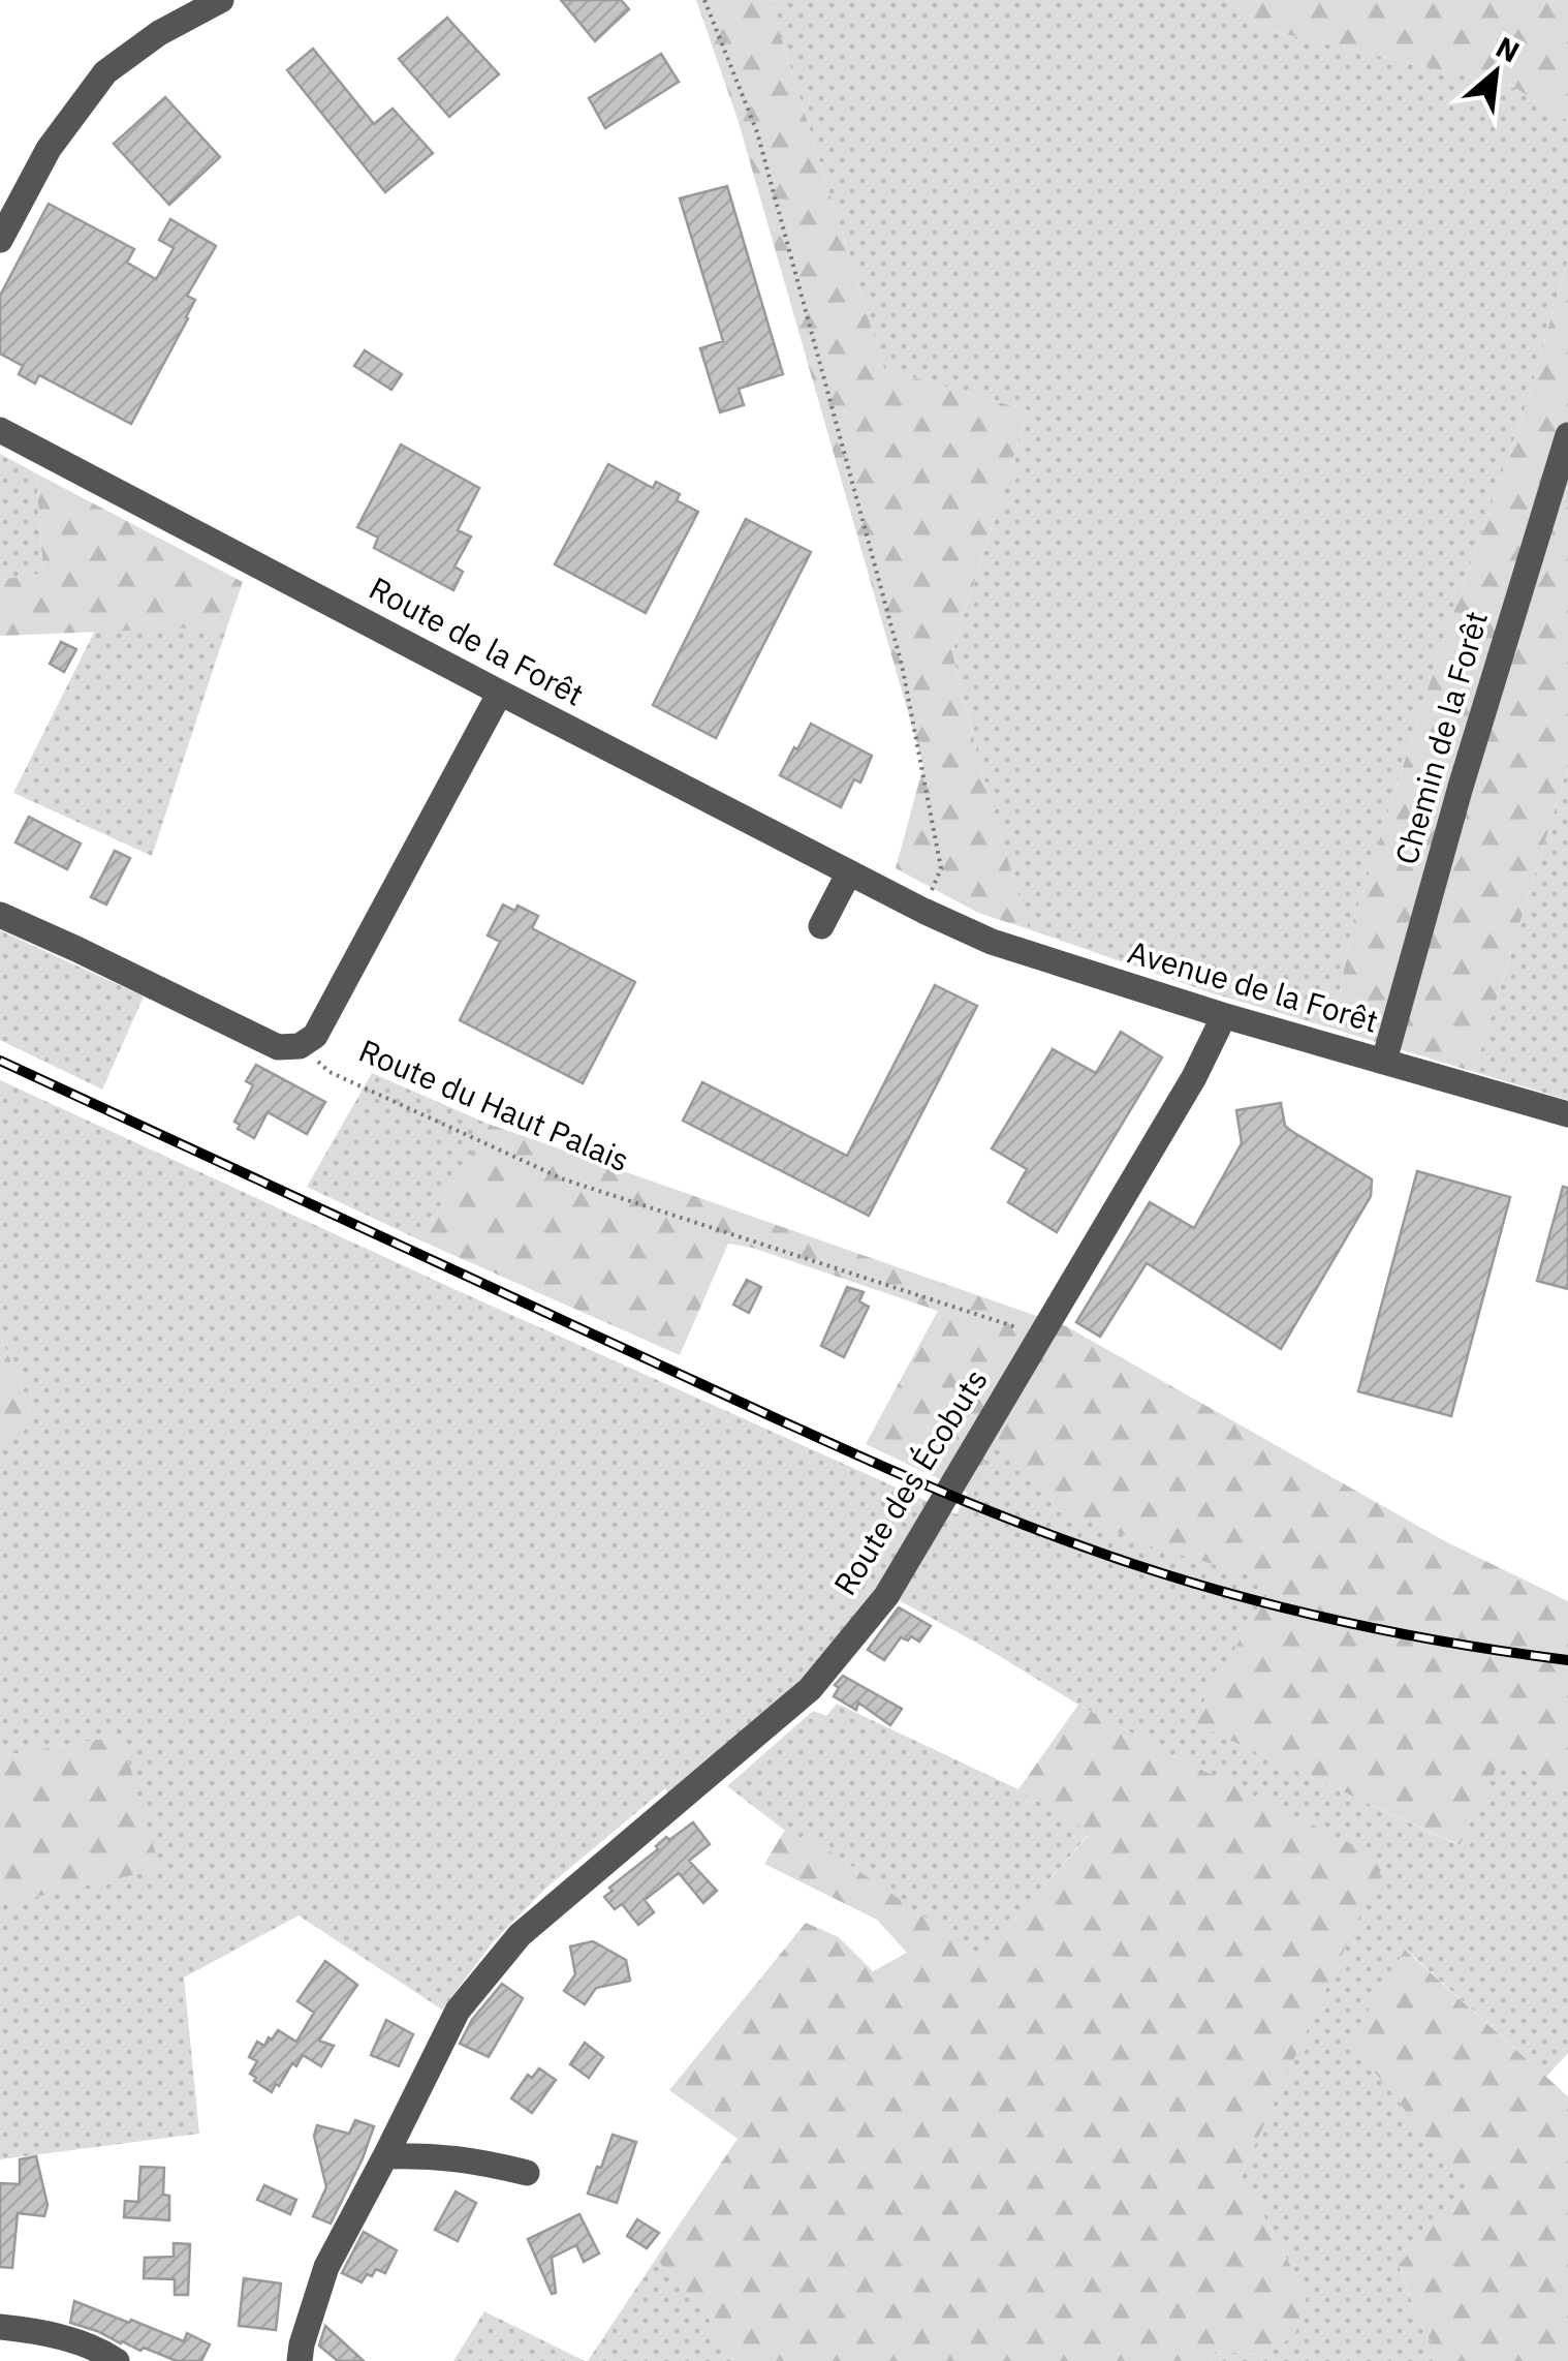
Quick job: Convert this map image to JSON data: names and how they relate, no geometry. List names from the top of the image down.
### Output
{
  "streets": {
    "street": [
      "Route de la Forêt",
      "Chemin de la Forêt",
      "Avenue de la Forêt",
      "Route des Écobuts"
    ],
    "path": ["Route du Haut Palais"]
  },
  "crossings": [
    ["Route de la Forêt", "Avenue de la Forêt"],
    ["Chemin de la Forêt", "Avenue de la Forêt"],
    ["Avenue de la Forêt", "Route des Écobuts"],
    ["Route du Haut Palais", "Route des Écobuts"]
  ],
  "north": "top right"
}
